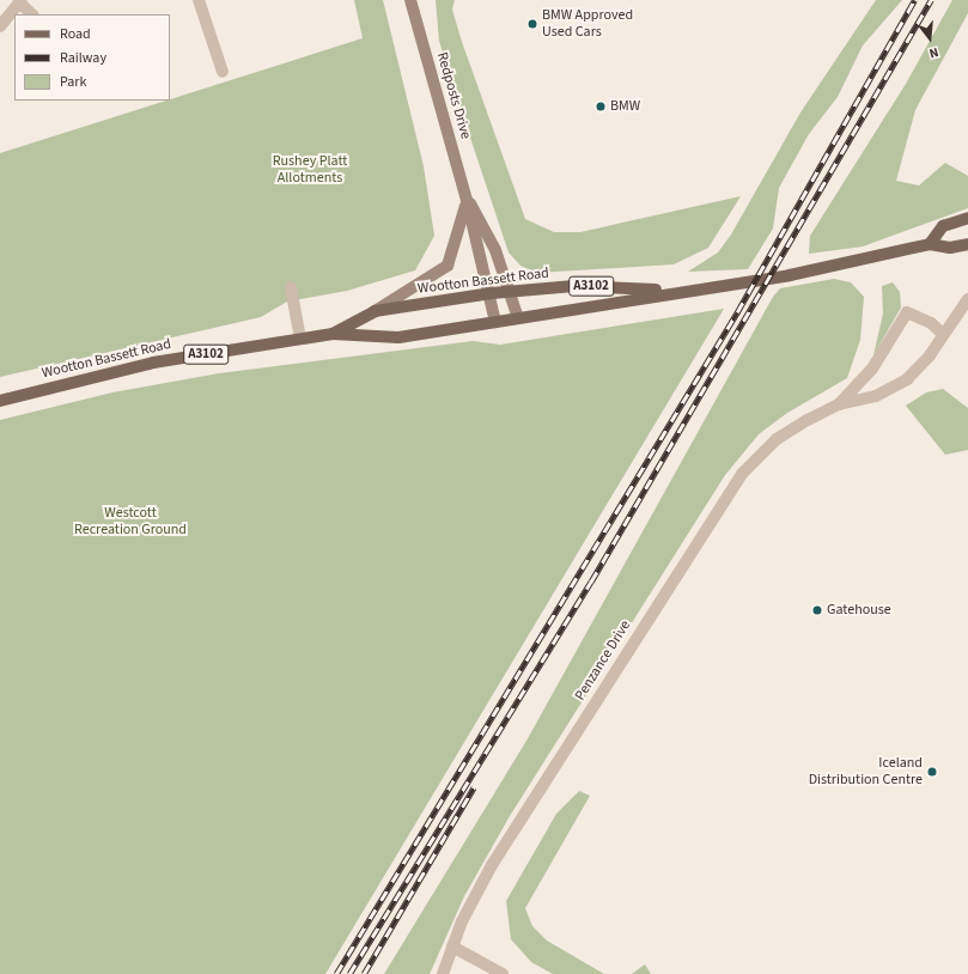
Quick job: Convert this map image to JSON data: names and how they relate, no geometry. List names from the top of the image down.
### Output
{
  "streets": {
    "main road": ["Redposts Drive", "Wootton Bassett Road", "A3102"],
    "street": ["Penzance Drive"]
  },
  "crossings": [
    ["Redposts Drive", "Wootton Bassett Road"]
  ],
  "parks": ["Rushey Platt Allotments", "Westcott Recreation Ground"],
  "places": [
    "BMW Approved Used Cars",
    "BMW",
    "Gatehouse",
    "Iceland Distribution Centre"
  ],
  "legend": ["Road", "Railway", "Park"],
  "north": "bottom"
}
